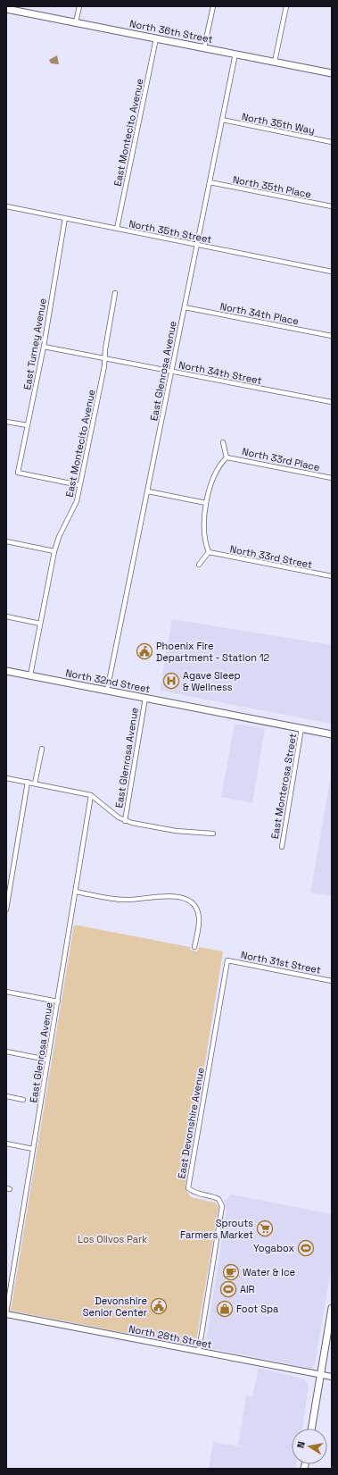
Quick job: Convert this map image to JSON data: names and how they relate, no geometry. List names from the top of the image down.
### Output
{
  "streets": {
    "main road": ["North 36th Street", "North 32nd Street"],
    "street": [
      "North 35th Way",
      "East Montecito Avenue",
      "North 35th Place",
      "North 35th Street",
      "North 34th Place",
      "East Turney Avenue",
      "East Glenrosa Avenue",
      "North 34th Street",
      "North 33rd Place",
      "North 33rd Street",
      "East Monterosa Street",
      "North 31st Street",
      "East Devonshire Avenue",
      "North 28th Street"
    ]
  },
  "crossings": [
    ["North 36th Street", "East Montecito Avenue"],
    ["North 36th Street", "East Glenrosa Avenue"],
    ["North 35th Way", "East Glenrosa Avenue"],
    ["East Montecito Avenue", "North 35th Street"],
    ["East Montecito Avenue", "East Turney Avenue"],
    ["East Montecito Avenue", "North 34th Street"],
    ["East Montecito Avenue", "North 32nd Street"],
    ["North 35th Place", "East Glenrosa Avenue"],
    ["North 35th Street", "East Turney Avenue"],
    ["North 35th Street", "East Glenrosa Avenue"],
    ["North 34th Place", "East Glenrosa Avenue"],
    ["East Turney Avenue", "North 34th Street"],
    ["East Glenrosa Avenue", "North 34th Street"],
    ["East Glenrosa Avenue", "North 32nd Street"],
    ["East Glenrosa Avenue", "North 28th Street"],
    ["North 32nd Street", "East Monterosa Street"],
    ["North 31st Street", "East Devonshire Avenue"],
    ["East Devonshire Avenue", "North 28th Street"]
  ],
  "parks": ["Los Olivos Park"],
  "places": {
    "public building": ["Phoenix Fire Department - Station 12", "Devonshire Senior Center"],
    "hospital": ["Agave Sleep & Wellness"],
    "supermarket": ["Sprouts Farmers Market"],
    "sports": ["Yogabox", "AIR"],
    "cafe": ["Water & Ice"],
    "shop": ["Foot Spa"]
  },
  "north": "left"
}
